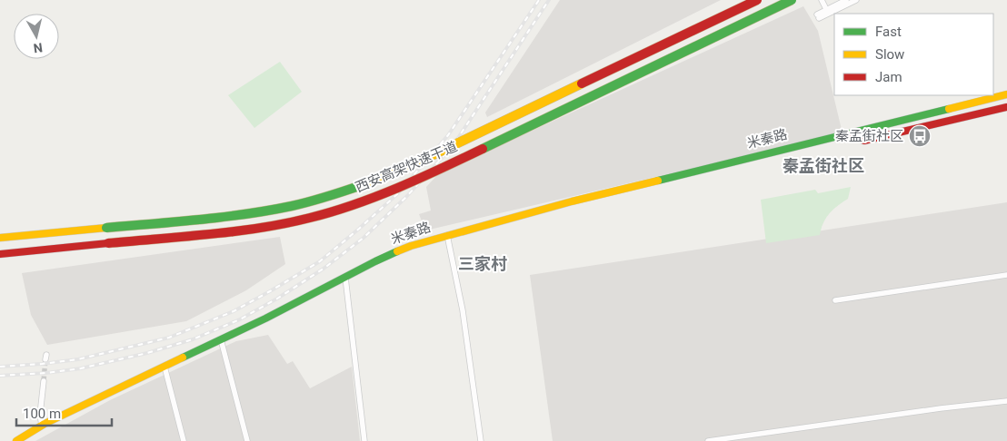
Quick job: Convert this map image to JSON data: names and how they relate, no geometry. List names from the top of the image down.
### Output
{
  "streets": {
    "main road": ["米秦路", "西安高架快速干道"]
  },
  "districts": ["秦孟街社区", "三家村"],
  "places": {
    "bus stop": ["秦孟街社区"]
  },
  "legend": ["Fast", "Slow", "Jam"],
  "scale_bar": "100 m",
  "north": "bottom"
}
